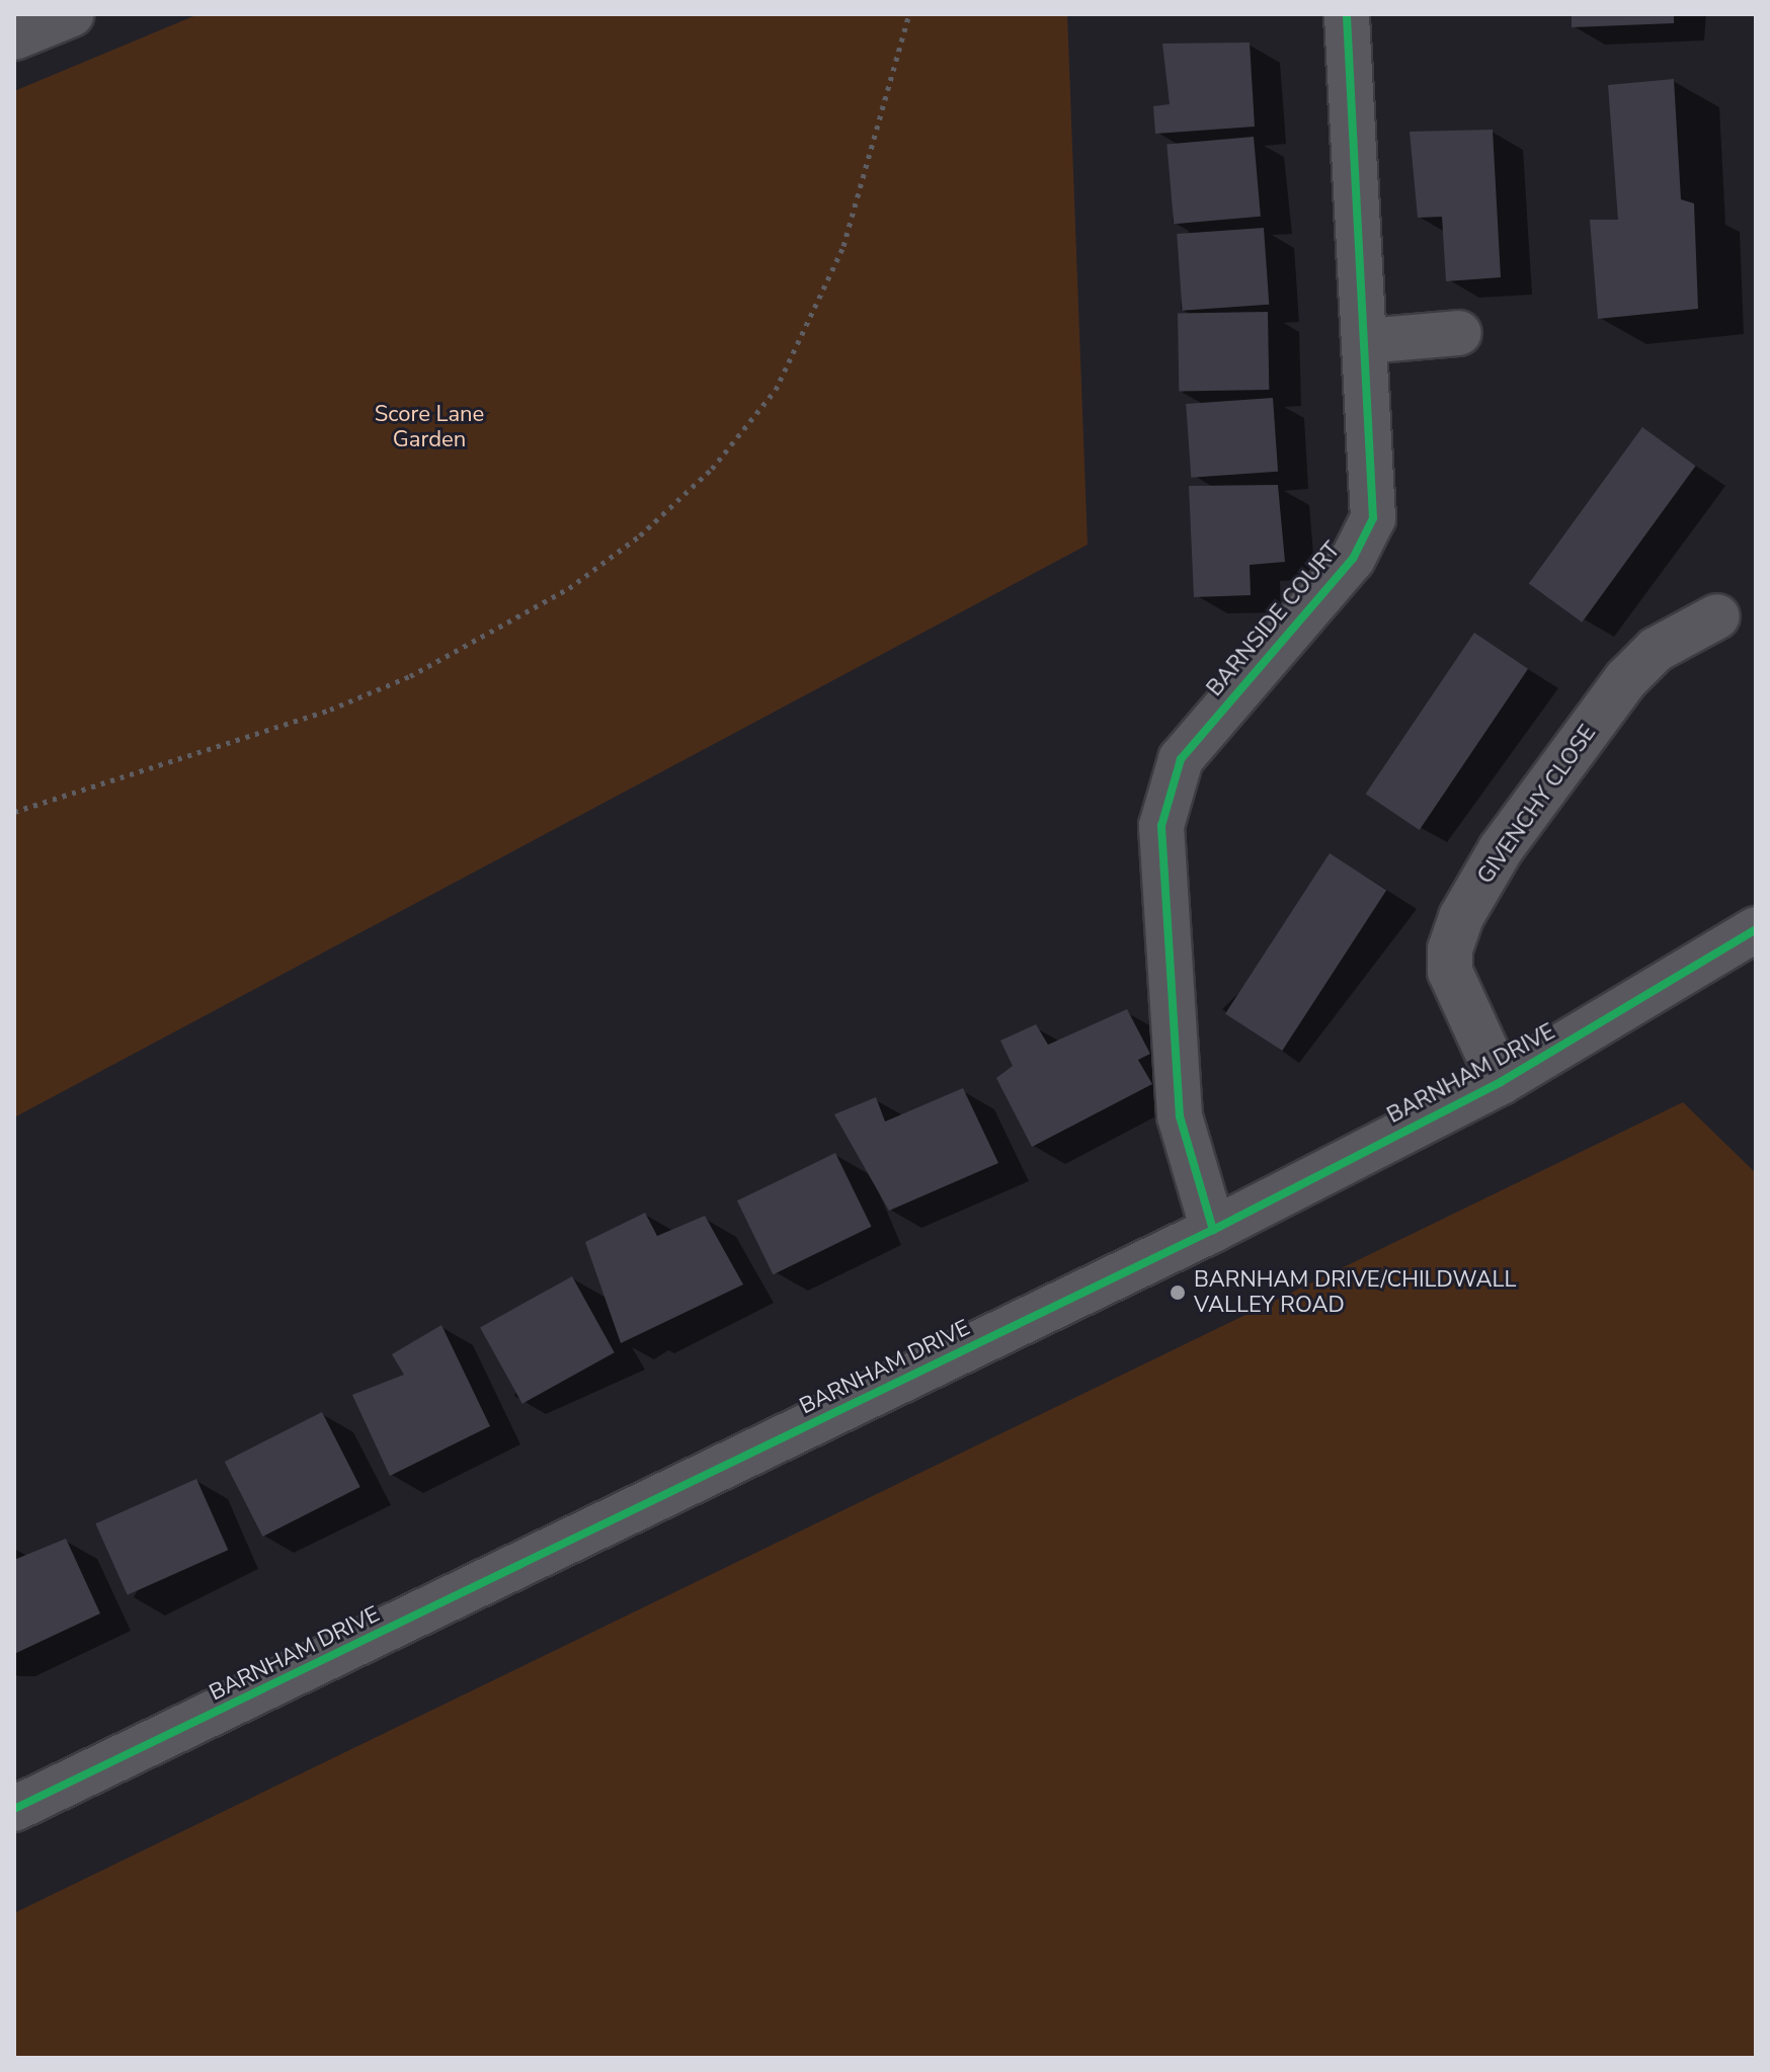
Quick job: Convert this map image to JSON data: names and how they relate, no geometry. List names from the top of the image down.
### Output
{
  "streets": {
    "street": ["BARNSIDE COURT", "GIVENCHY CLOSE", "BARNHAM DRIVE"]
  },
  "crossings": [
    ["BARNSIDE COURT", "BARNHAM DRIVE"],
    ["GIVENCHY CLOSE", "BARNHAM DRIVE"]
  ],
  "parks": ["Score Lane Garden"],
  "places": ["BARNHAM DRIVE/CHILDWALL VALLEY ROAD"]
}
